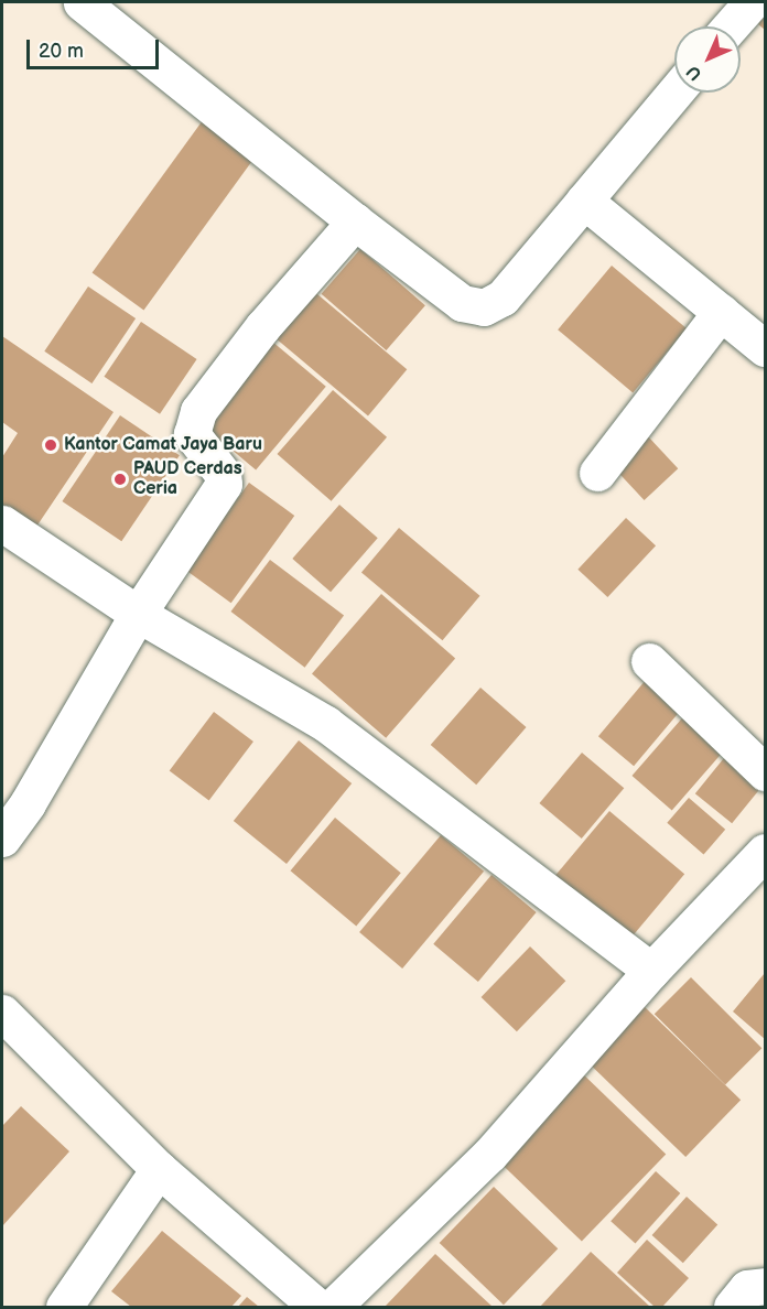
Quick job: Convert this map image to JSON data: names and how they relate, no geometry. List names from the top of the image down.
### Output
{
  "places": ["Kantor Camat Jaya Baru", "PAUD Cerdas Ceria"],
  "scale_bar": "20 m",
  "north": "bottom left"
}
